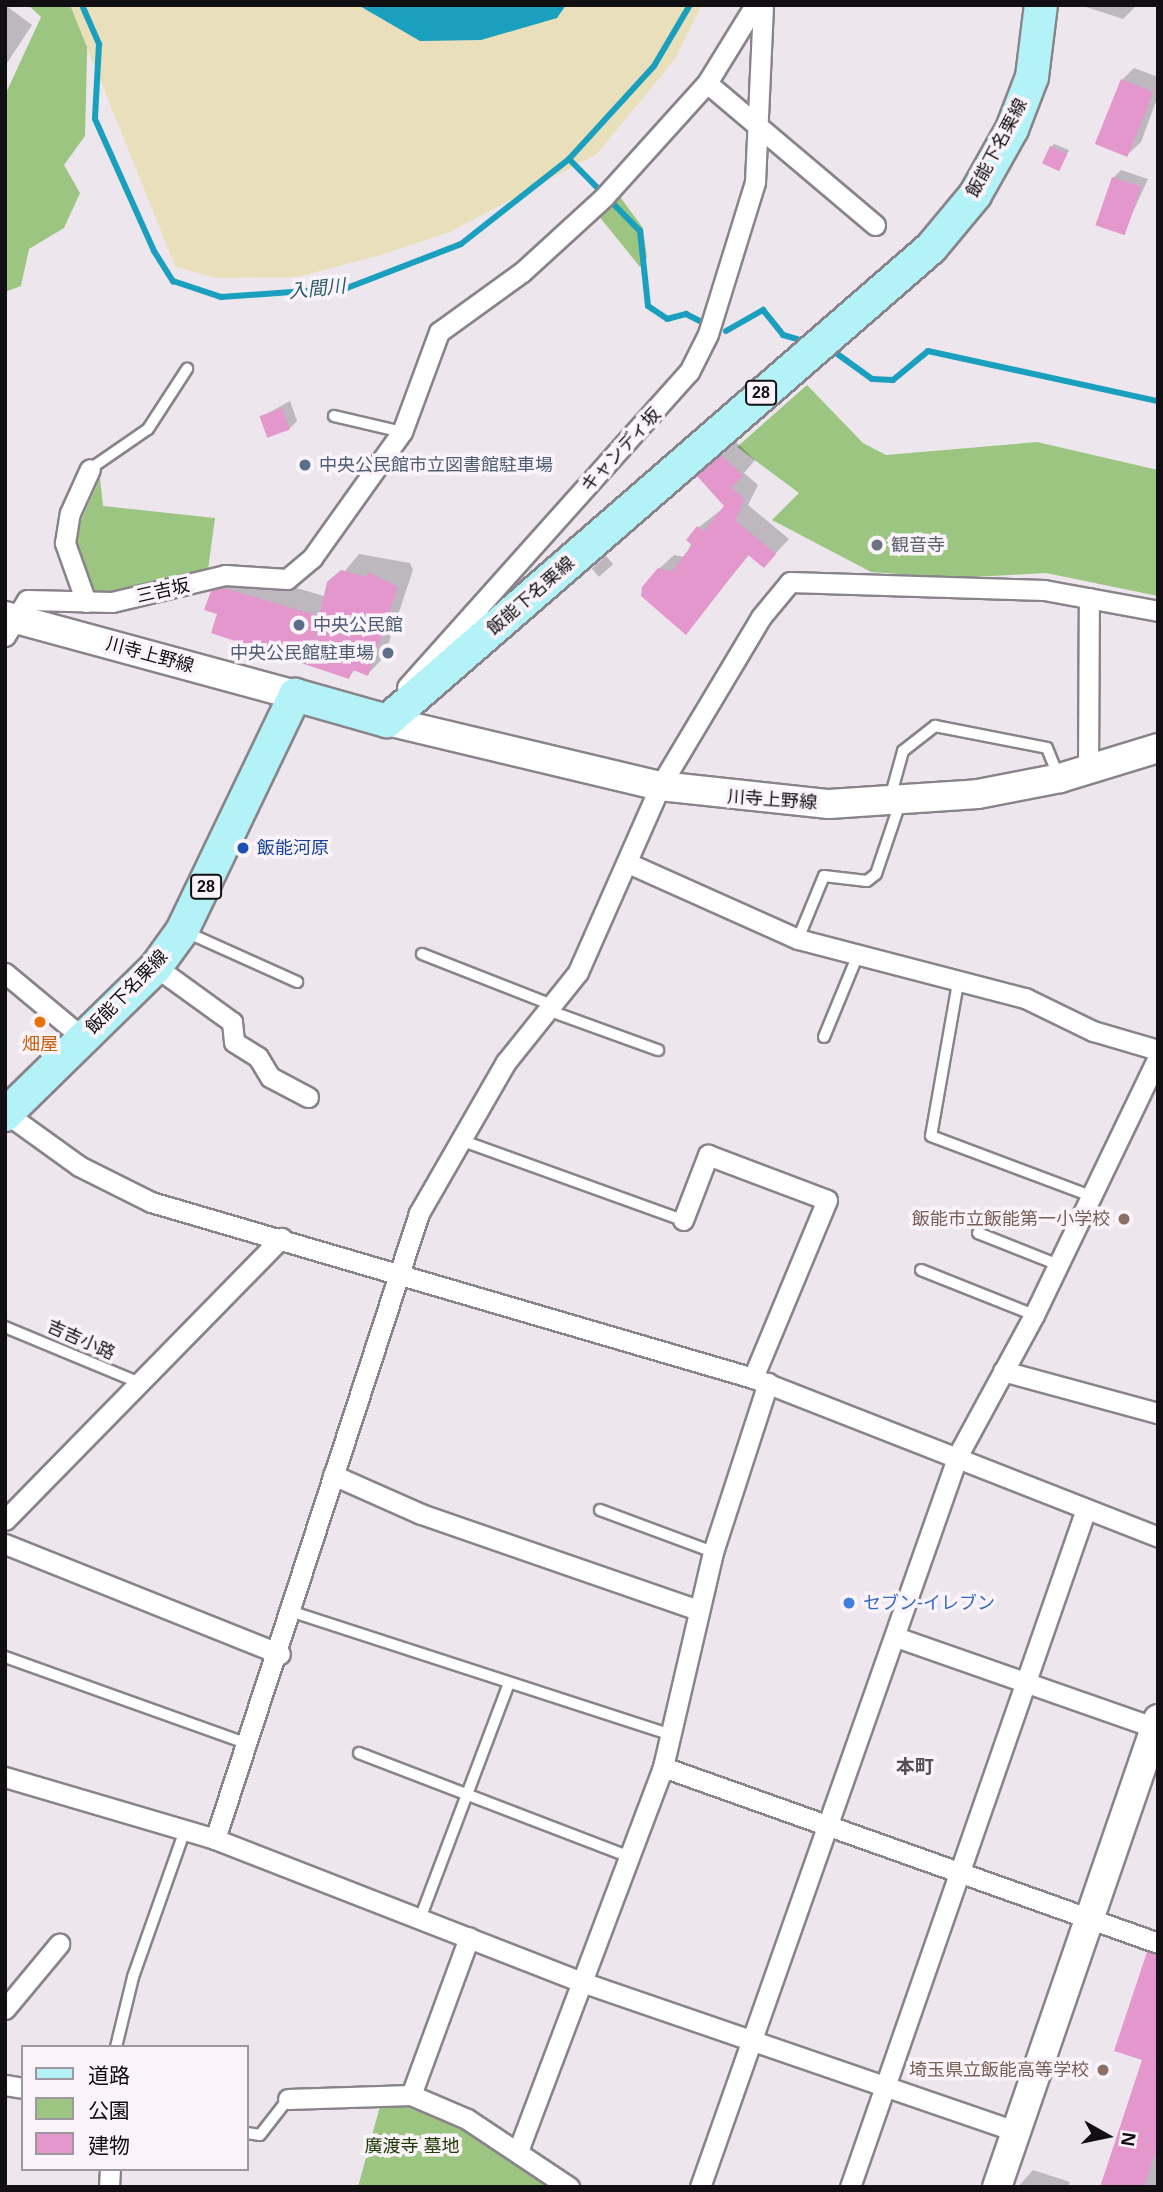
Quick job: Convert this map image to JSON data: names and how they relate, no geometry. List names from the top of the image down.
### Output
{
  "streets": {
    "main road": ["飯能下名栗線", "28"],
    "street": ["キャンディ坂", "三吉坂", "川寺上野線"],
    "lane": ["吉吉小路"]
  },
  "crossings": [
    ["飯能下名栗線", "キャンディ坂"],
    ["飯能下名栗線", "川寺上野線"],
    ["キャンディ坂", "川寺上野線"],
    ["三吉坂", "川寺上野線"]
  ],
  "districts": ["本町"],
  "water": ["入間川"],
  "parks": ["廣渡寺 墓地"],
  "places": [
    "中央公民館市立図書館駐車場",
    "観音寺",
    "中央公民館",
    "中央公民館駐車場",
    "飯能河原",
    "畑屋",
    "飯能市立飯能第一小学校",
    "セブン-イレブン",
    "埼玉県立飯能高等学校"
  ],
  "legend": ["道路", "公園", "建物"],
  "north": "right"
}
